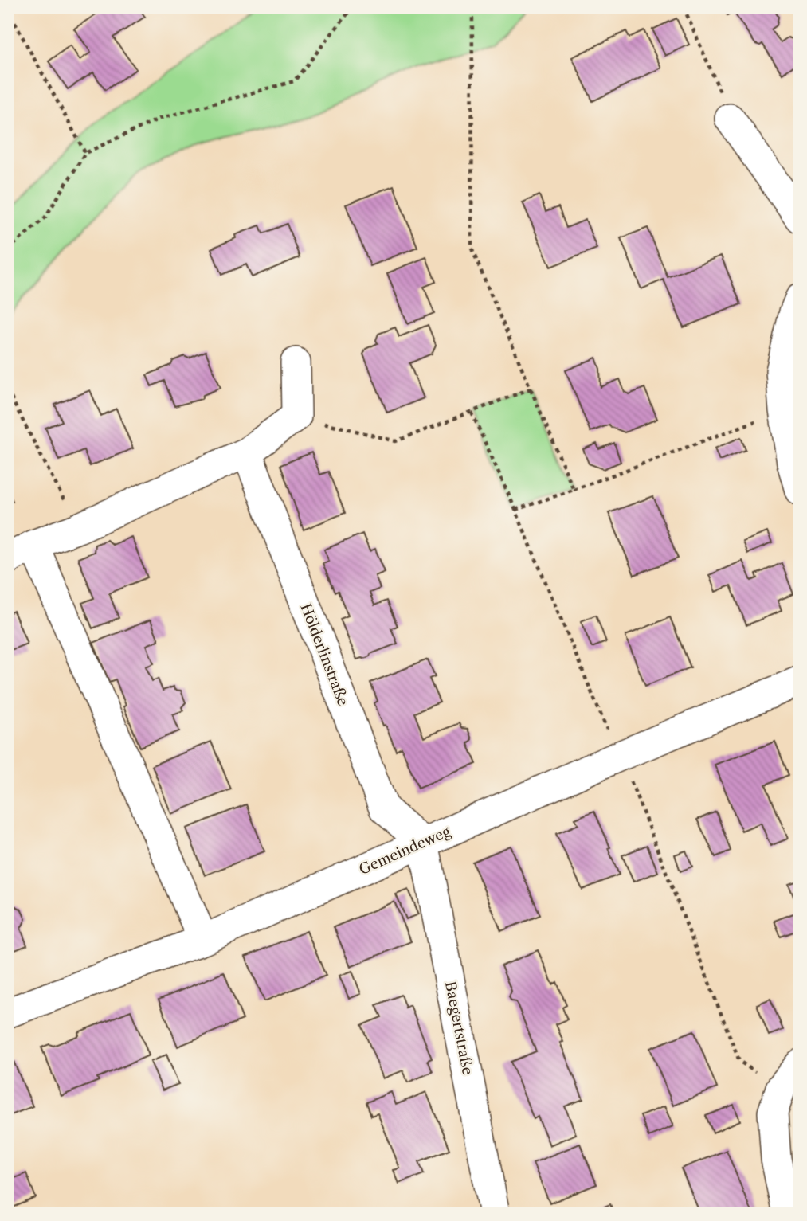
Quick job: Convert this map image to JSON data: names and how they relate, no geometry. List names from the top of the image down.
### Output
{
  "streets": {
    "street": ["Hölderlinstraße", "Gemeindeweg", "Baegertstraße"]
  },
  "crossings": [
    ["Hölderlinstraße", "Gemeindeweg"],
    ["Hölderlinstraße", "Baegertstraße"],
    ["Gemeindeweg", "Baegertstraße"]
  ]
}
